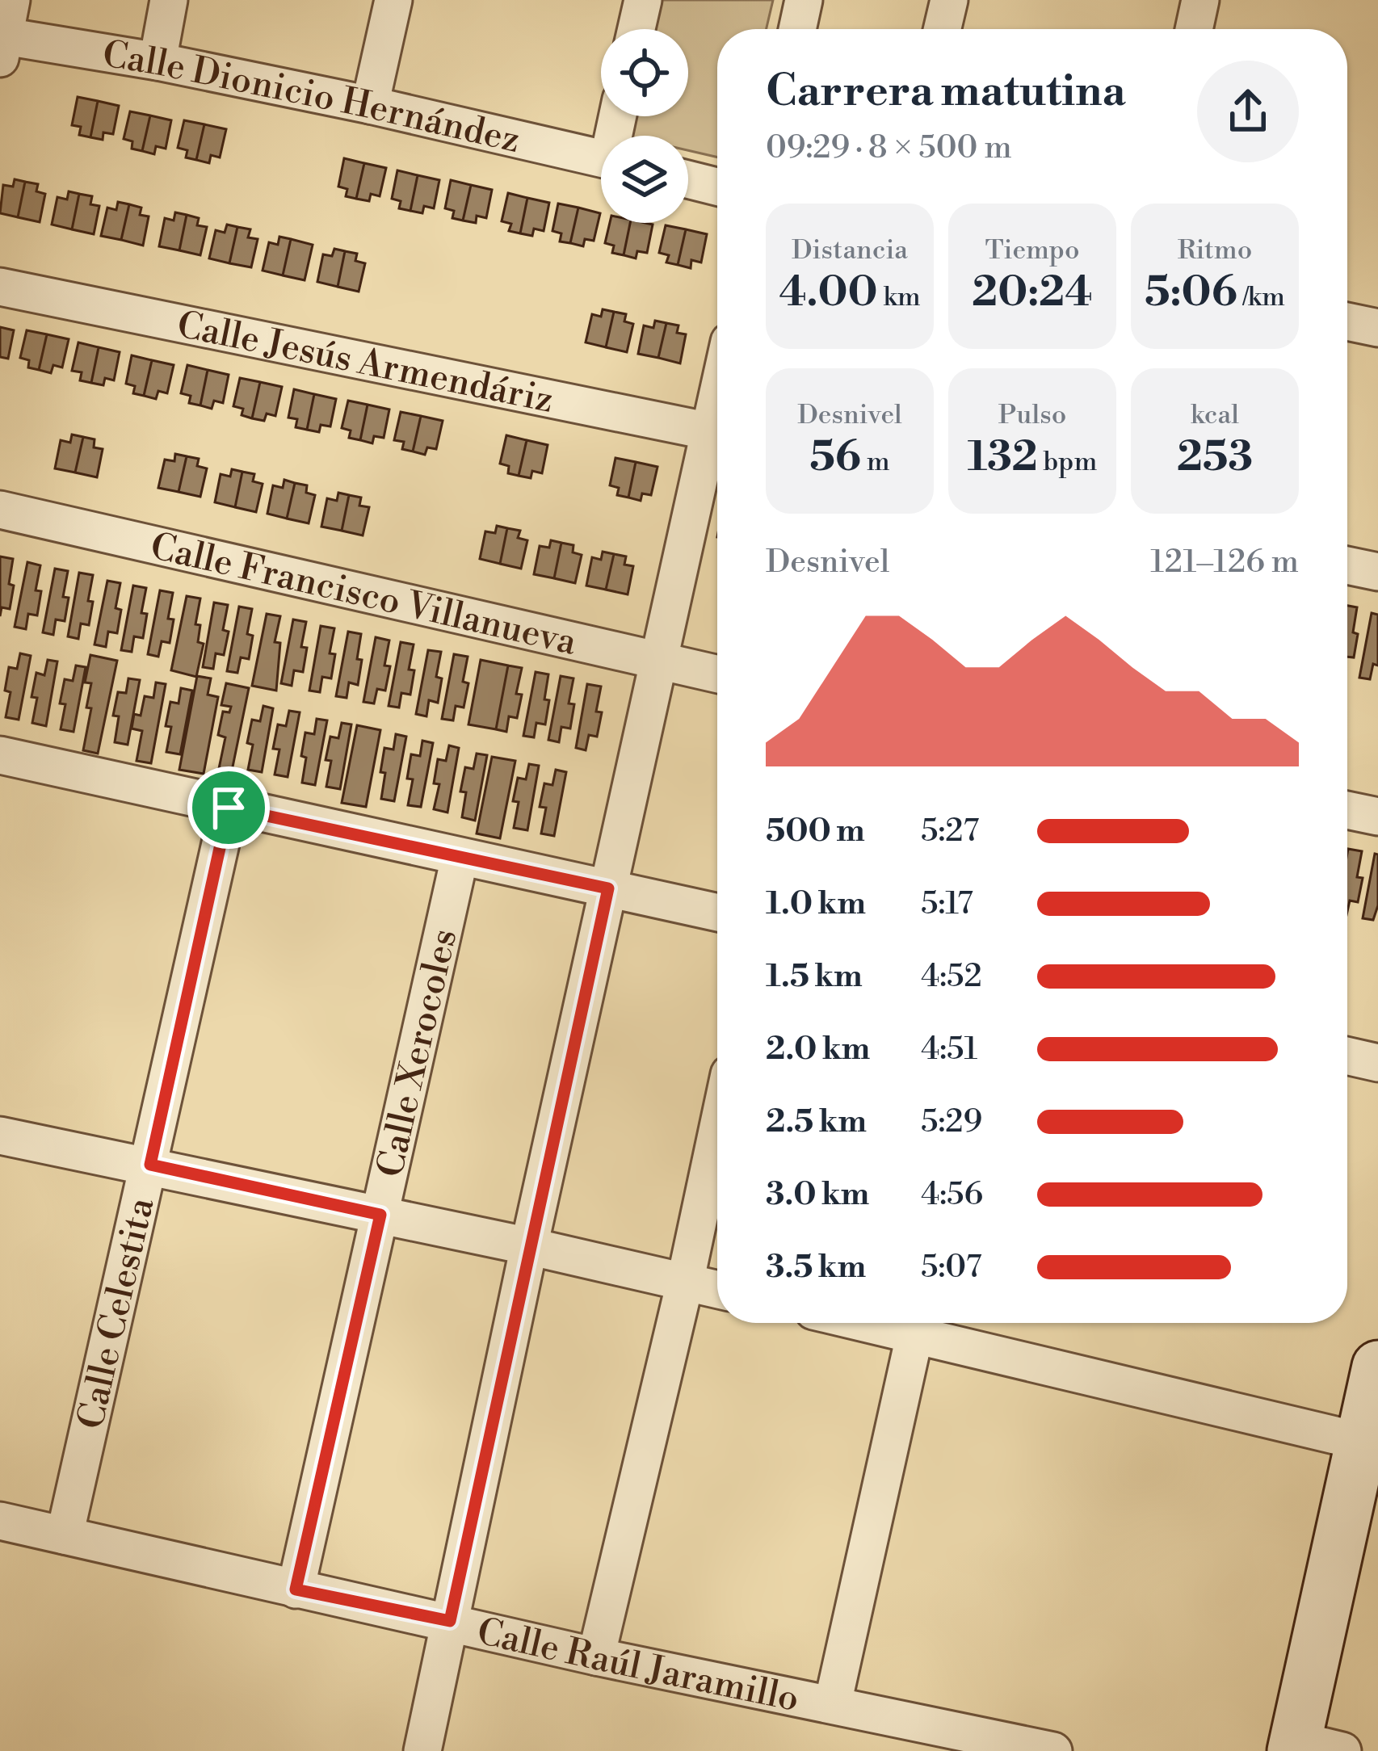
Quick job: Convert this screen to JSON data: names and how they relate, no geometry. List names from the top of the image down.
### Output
{
  "streets": {
    "street": [
      "Calle Dionicio Hernández",
      "Calle Jesús Armendáriz",
      "Calle Francisco Villanueva",
      "Calle Xerocoles",
      "Calle Celestita",
      "Calle Raúl Jaramillo"
    ]
  },
  "crossings": [
    ["Calle Xerocoles", "Calle Raúl Jaramillo"],
    ["Calle Celestita", "Calle Raúl Jaramillo"]
  ],
  "page": {
    "heading": ["Carrera matutina", "09:29 · 8 × 500 m"],
    "stats": [
      ["Distancia", "4.00 km"],
      ["Tiempo", "20:24"],
      ["Ritmo", "5:06 /km"],
      ["Desnivel", "56 m"],
      ["Pulso", "132 bpm"],
      ["kcal", "253"]
    ],
    "chart": ["Desnivel", "121–126 m"],
    "list": [
      {
        "name": "500 m",
        "note": "5:27"
      },
      {
        "name": "1.0 km",
        "note": "5:17"
      },
      {
        "name": "1.5 km",
        "note": "4:52"
      },
      {
        "name": "2.0 km",
        "note": "4:51"
      },
      {
        "name": "2.5 km",
        "note": "5:29"
      },
      {
        "name": "3.0 km",
        "note": "4:56"
      },
      {
        "name": "3.5 km",
        "note": "5:07"
      }
    ]
  }
}
